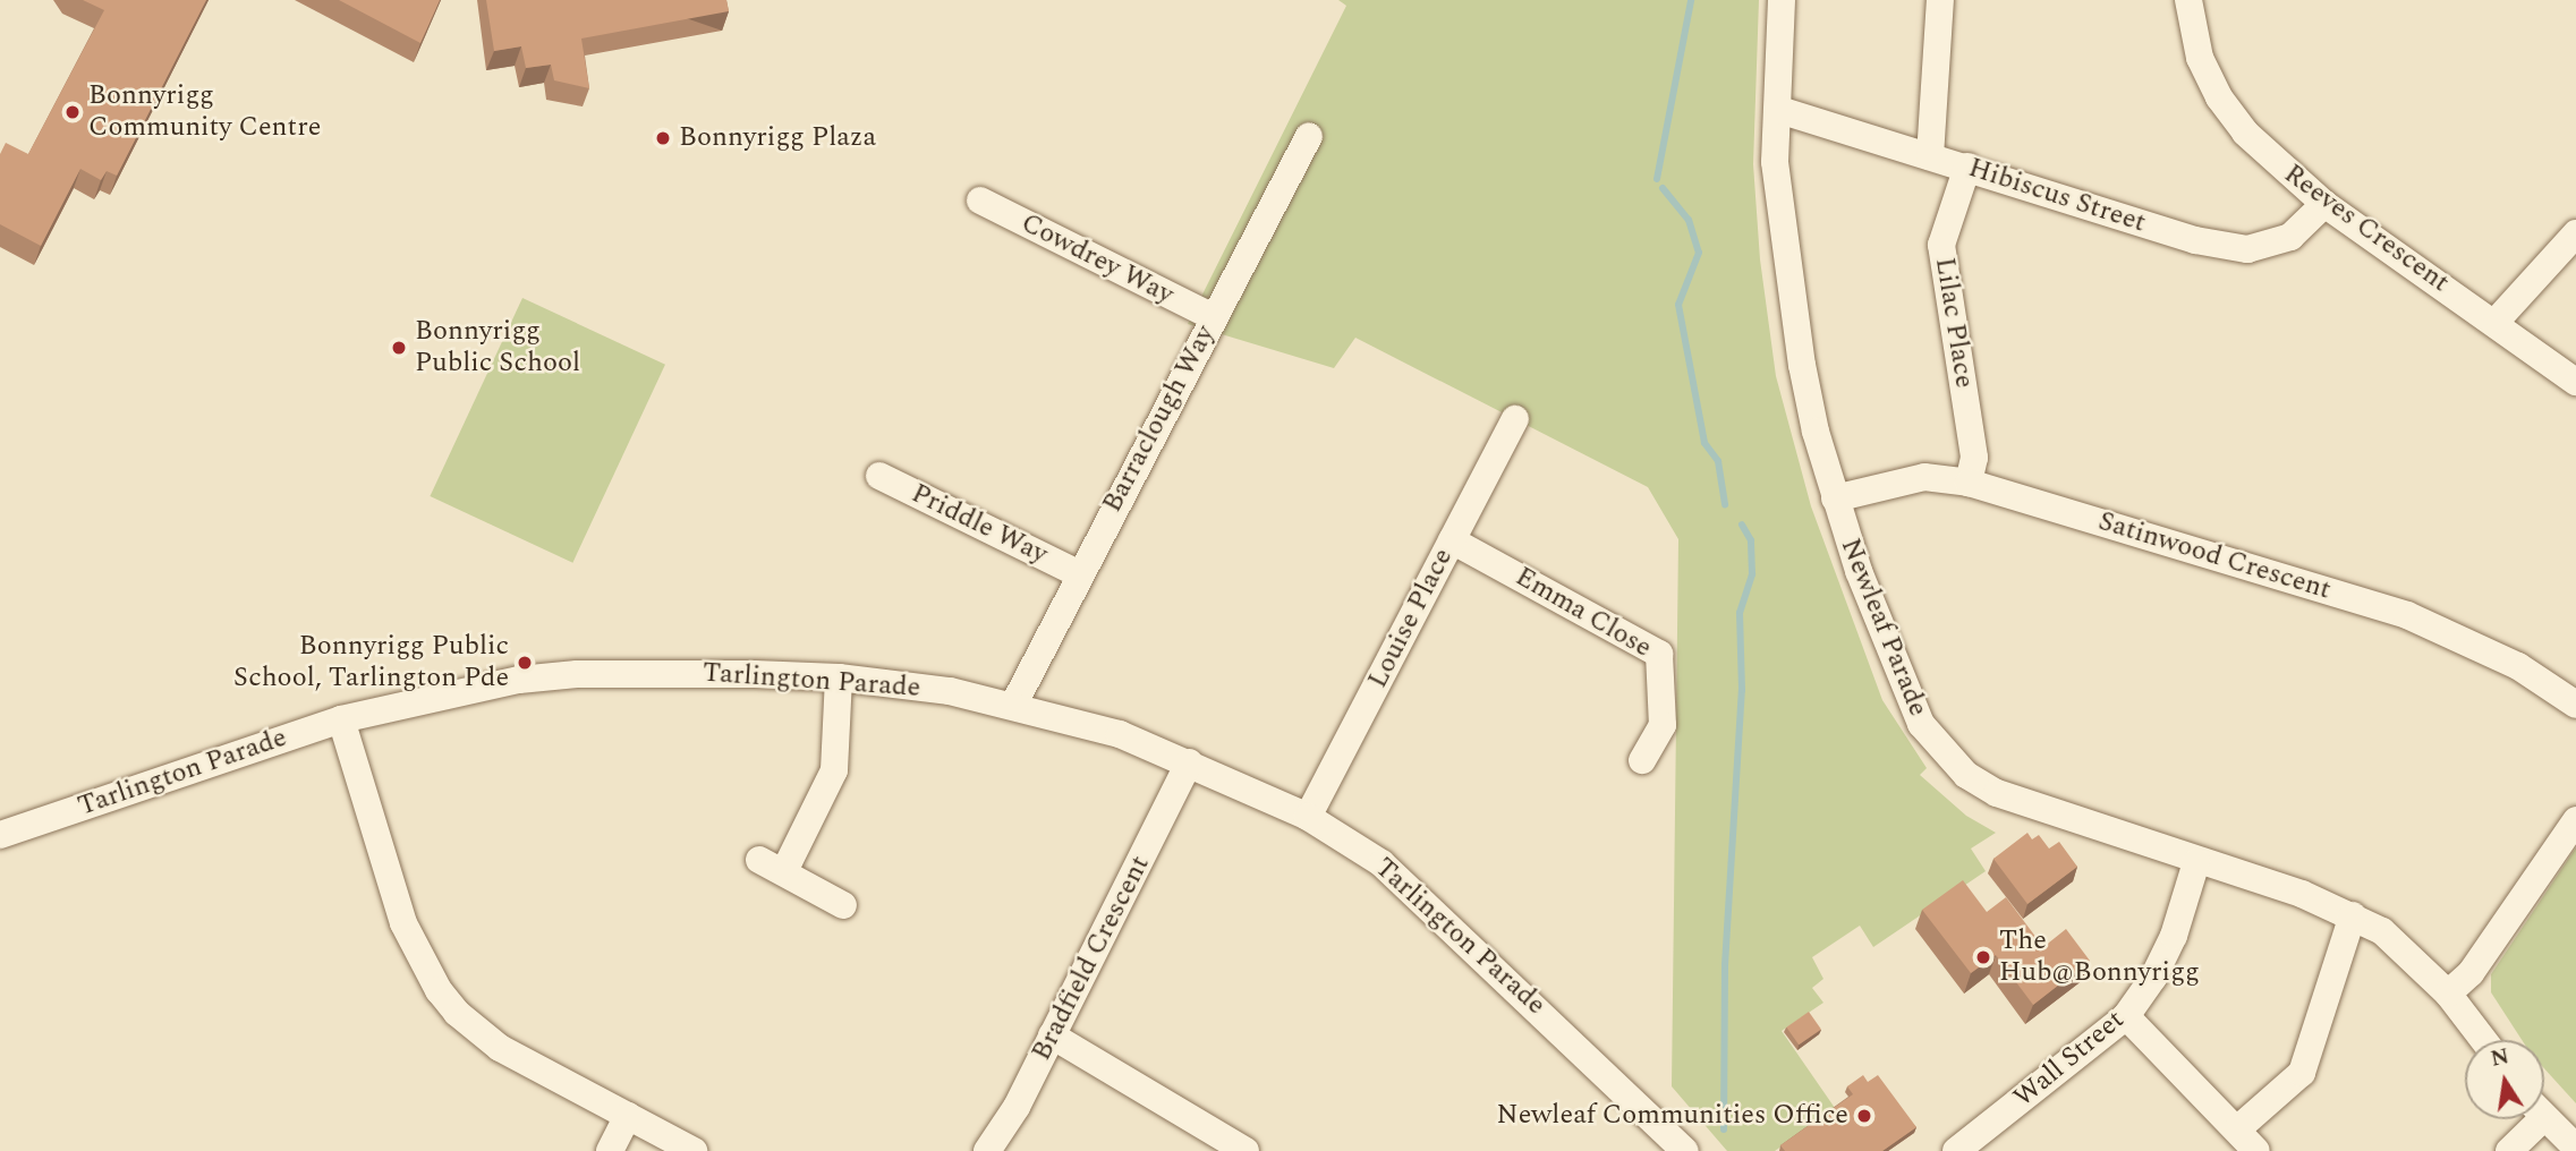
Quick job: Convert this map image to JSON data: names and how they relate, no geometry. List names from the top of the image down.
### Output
{
  "streets": {
    "street": [
      "Hibiscus Street",
      "Reeves Crescent",
      "Cowdrey Way",
      "Lilac Place",
      "Barraclough Way",
      "Priddle Way",
      "Satinwood Crescent",
      "Emma Close",
      "Louise Place",
      "Newleaf Parade",
      "Tarlington Parade",
      "Bradfield Crescent",
      "Wall Street"
    ]
  },
  "crossings": [
    ["Hibiscus Street", "Reeves Crescent"],
    ["Hibiscus Street", "Lilac Place"],
    ["Hibiscus Street", "Newleaf Parade"],
    ["Cowdrey Way", "Barraclough Way"],
    ["Lilac Place", "Satinwood Crescent"],
    ["Barraclough Way", "Priddle Way"],
    ["Barraclough Way", "Tarlington Parade"],
    ["Satinwood Crescent", "Newleaf Parade"],
    ["Emma Close", "Louise Place"],
    ["Louise Place", "Tarlington Parade"],
    ["Newleaf Parade", "Wall Street"],
    ["Tarlington Parade", "Bradfield Crescent"]
  ],
  "places": [
    "Bonnyrigg Community Centre",
    "Bonnyrigg Plaza",
    "Bonnyrigg Public School",
    "Bonnyrigg Public School, Tarlington Pde",
    "The Hub@Bonnyrigg",
    "Newleaf Communities Office"
  ],
  "north": "top"
}
